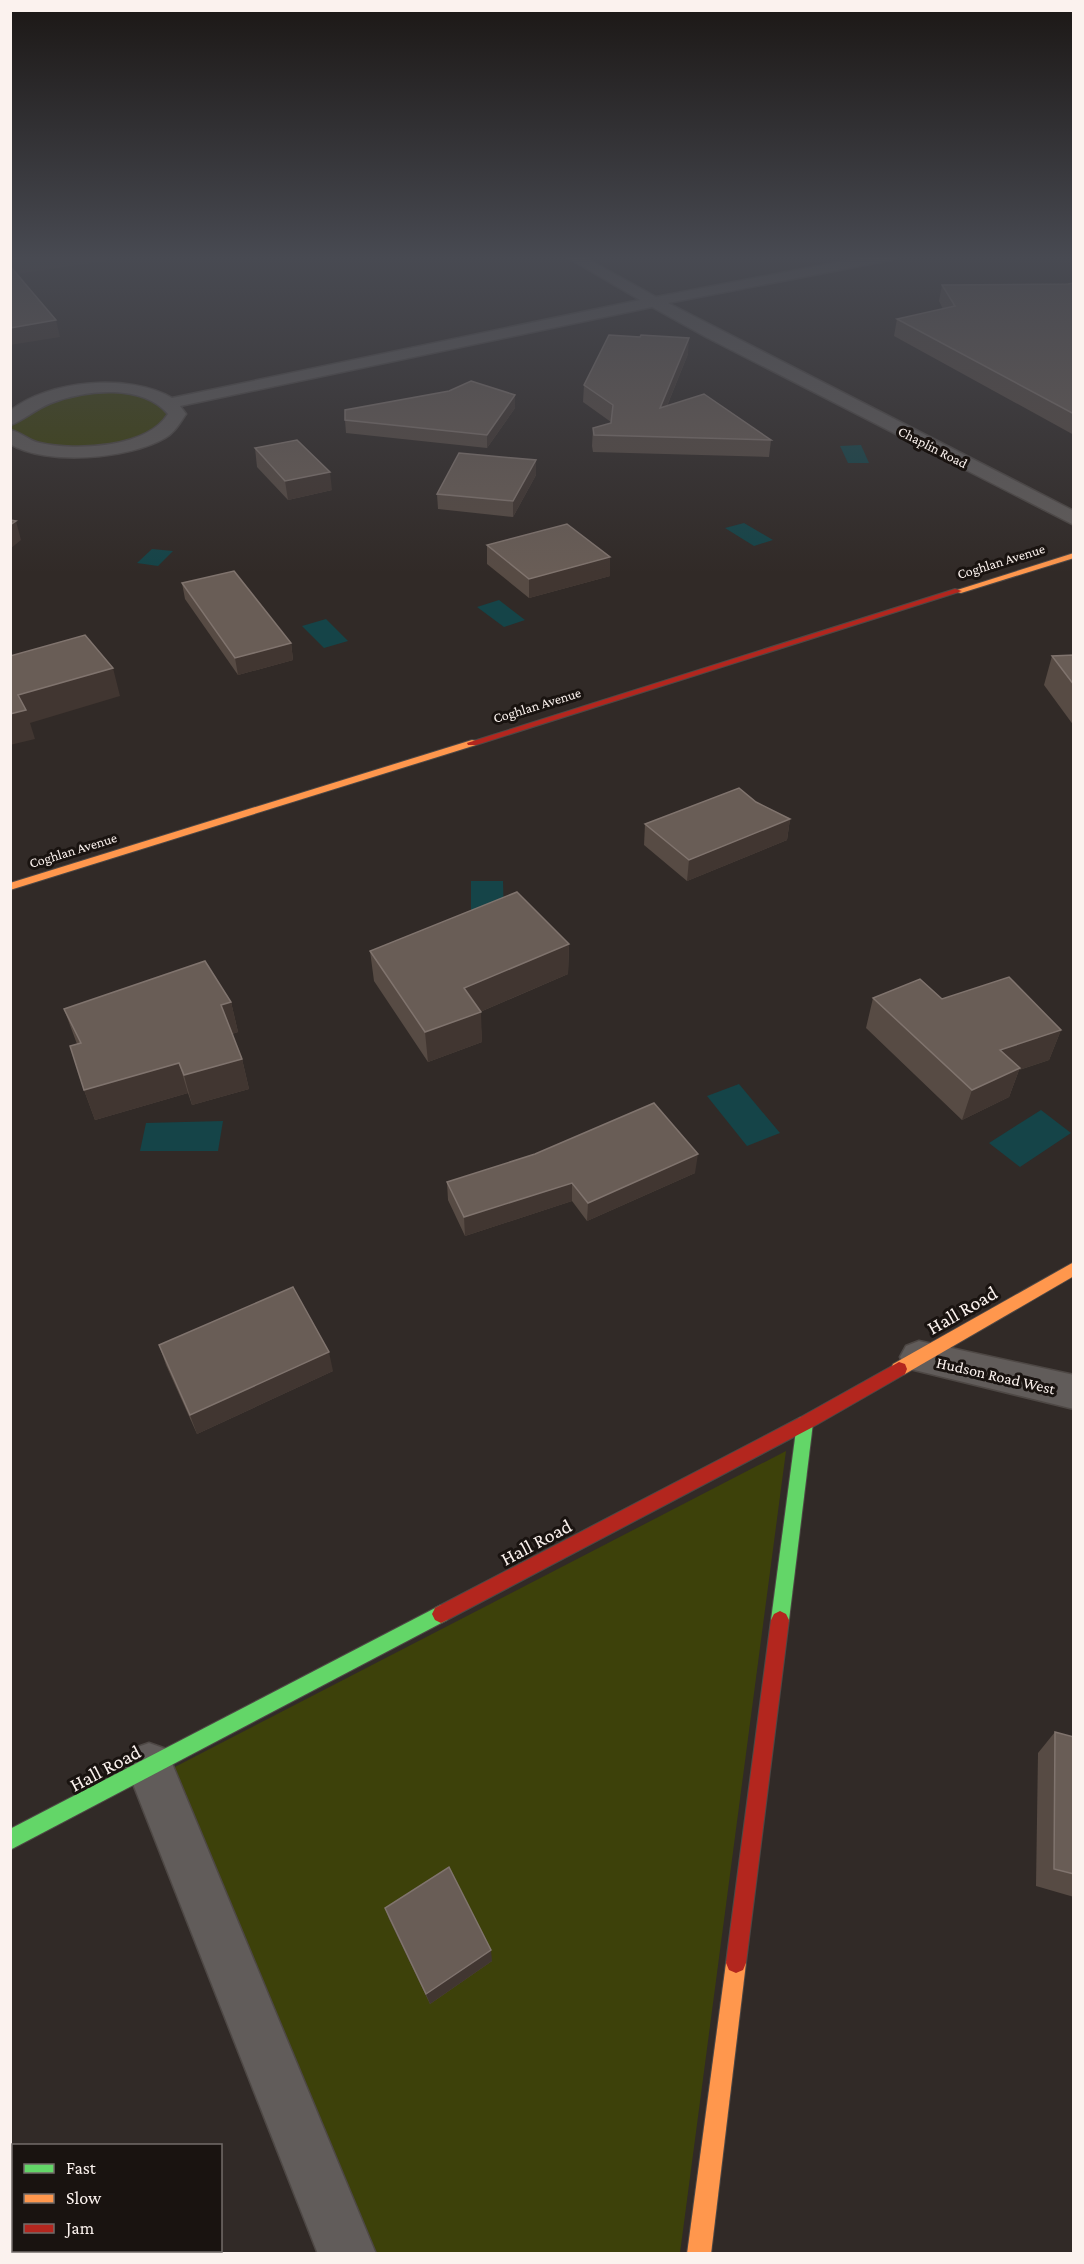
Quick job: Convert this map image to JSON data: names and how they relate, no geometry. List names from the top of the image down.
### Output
{
  "streets": {
    "street": [
      "Chaplin Road",
      "Coghlan Avenue",
      "Hall Road",
      "Hudson Road West"
    ]
  },
  "crossings": [
    ["Hall Road", "Hudson Road West"]
  ],
  "legend": ["Fast", "Slow", "Jam"]
}
